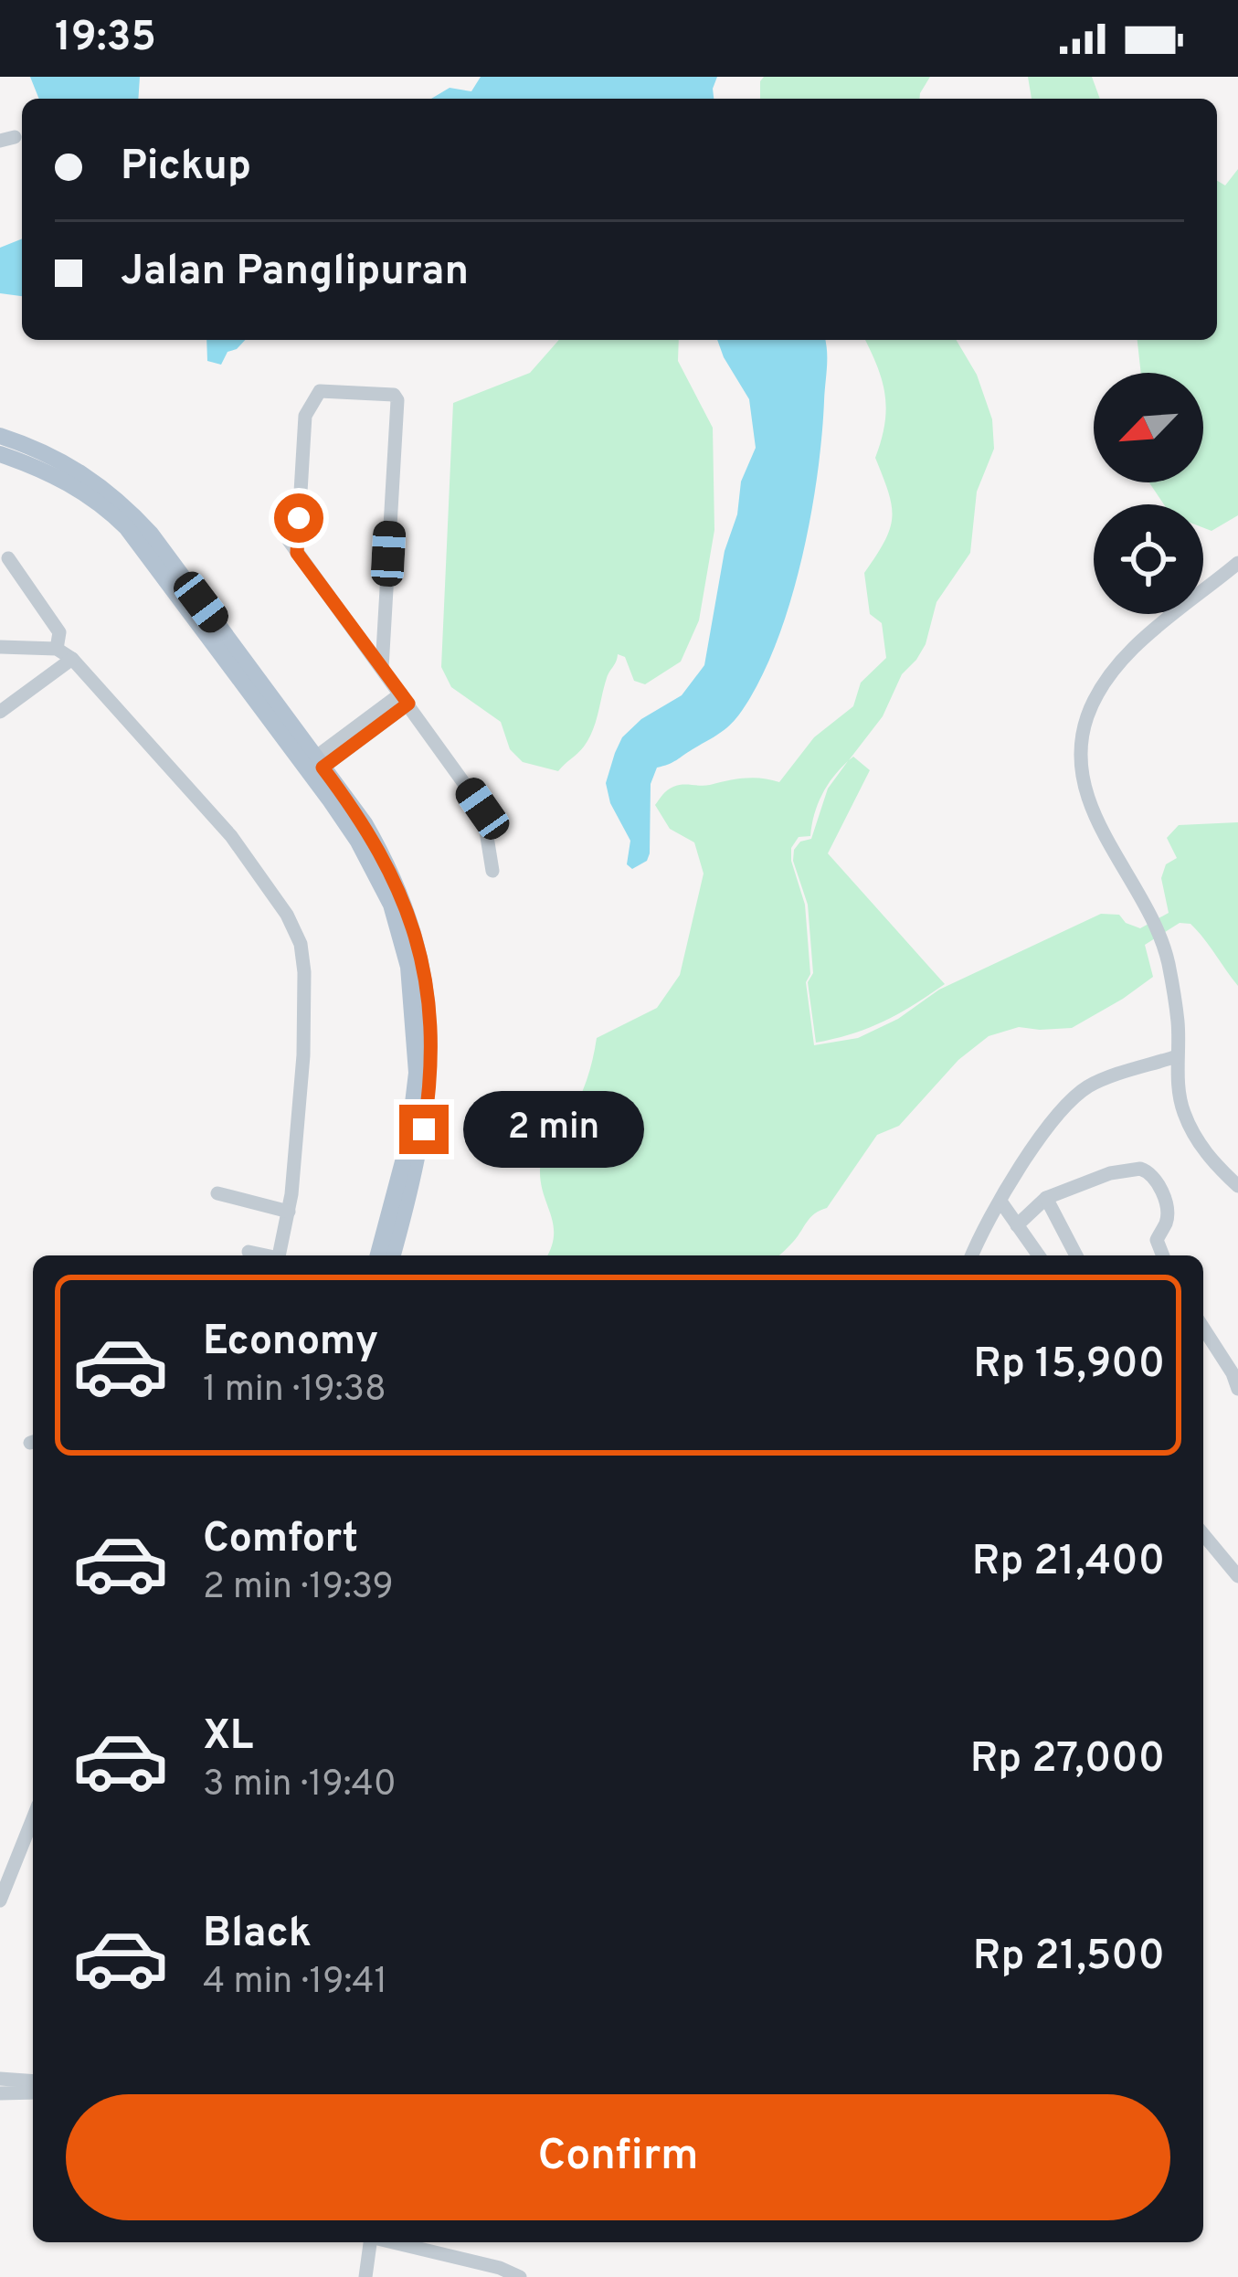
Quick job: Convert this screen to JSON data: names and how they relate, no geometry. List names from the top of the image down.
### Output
{
  "north": "bottom left",
  "page": {
    "status": "19:35",
    "banner": ["Pickup", "Jalan Panglipuran"],
    "bubble": "2 min",
    "list": [
      {
        "name": "Economy",
        "note": "1 min · 19:38",
        "value": "Rp 15,900"
      },
      {
        "name": "Comfort",
        "note": "2 min · 19:39",
        "value": "Rp 21,400"
      },
      {
        "name": "XL",
        "note": "3 min · 19:40",
        "value": "Rp 27,000"
      },
      {
        "name": "Black",
        "note": "4 min · 19:41",
        "value": "Rp 21,500"
      }
    ],
    "buttons": "Confirm"
  }
}
